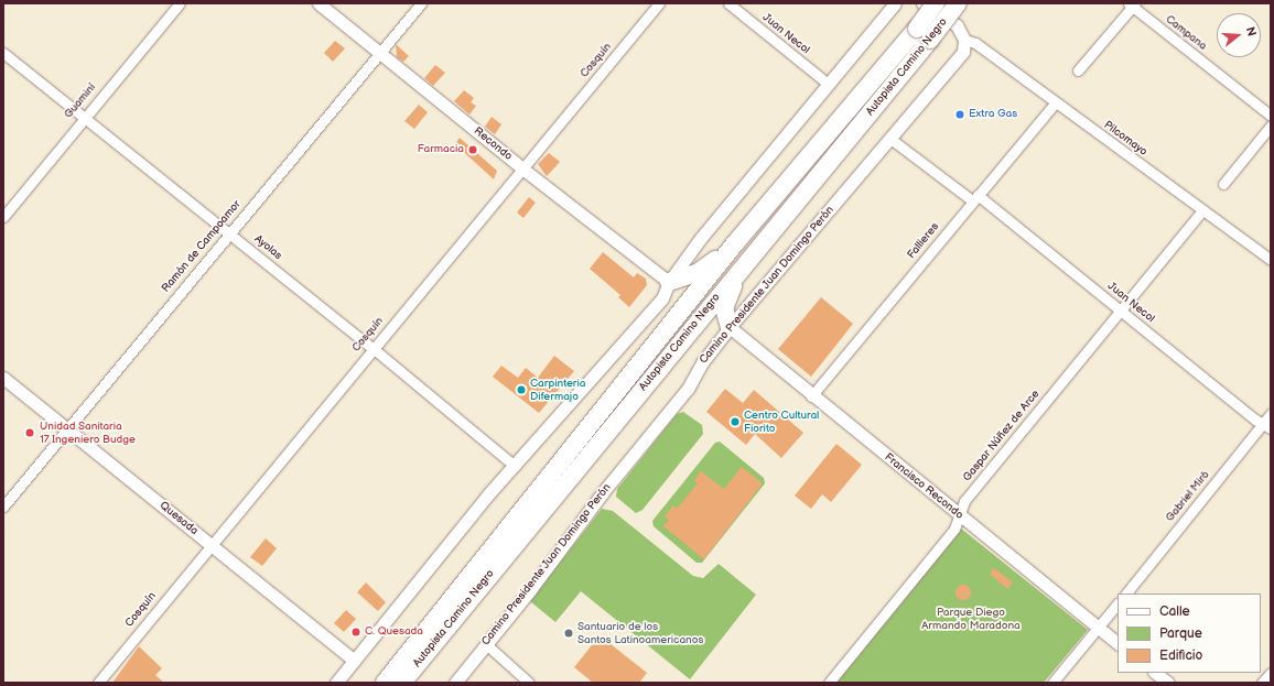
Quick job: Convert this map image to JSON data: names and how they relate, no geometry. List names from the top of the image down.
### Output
{
  "streets": {
    "highway": ["Autopista Camino Negro"],
    "street": [
      "Campana",
      "Juan Necol",
      "Cosquín",
      "Guaminí",
      "Pilcomayo",
      "Recondo",
      "Fallieres",
      "Ramón de Campoamor",
      "Ayolas",
      "Camino Presidente Juan Domingo Perón",
      "Gaspar Núñez de Arce",
      "Francisco Recondo",
      "Gabriel Miró",
      "Quesada"
    ]
  },
  "crossings": [
    ["Juan Necol", "Fallieres"],
    ["Juan Necol", "Camino Presidente Juan Domingo Perón"],
    ["Juan Necol", "Gaspar Núñez de Arce"],
    ["Juan Necol", "Gabriel Miró"],
    ["Cosquín", "Recondo"],
    ["Cosquín", "Ayolas"],
    ["Cosquín", "Quesada"],
    ["Guaminí", "Ayolas"],
    ["Pilcomayo", "Fallieres"],
    ["Pilcomayo", "Camino Presidente Juan Domingo Perón"],
    ["Pilcomayo", "Gaspar Núñez de Arce"],
    ["Recondo", "Ramón de Campoamor"],
    ["Fallieres", "Francisco Recondo"],
    ["Ramón de Campoamor", "Ayolas"],
    ["Ramón de Campoamor", "Quesada"],
    ["Camino Presidente Juan Domingo Perón", "Francisco Recondo"],
    ["Gaspar Núñez de Arce", "Francisco Recondo"]
  ],
  "parks": ["Parque Diego Armando Maradona"],
  "places": [
    "Extra Gas",
    "Farmacia",
    "Carpinteria Difermajo",
    "Centro Cultural Fiorito",
    "Unidad Sanitaria 17 Ingeniero Budge",
    "C. Quesada",
    "Santuario de los Santos Latinoamericanos"
  ],
  "legend": ["Calle", "Parque", "Edificio"],
  "north": "right"
}
